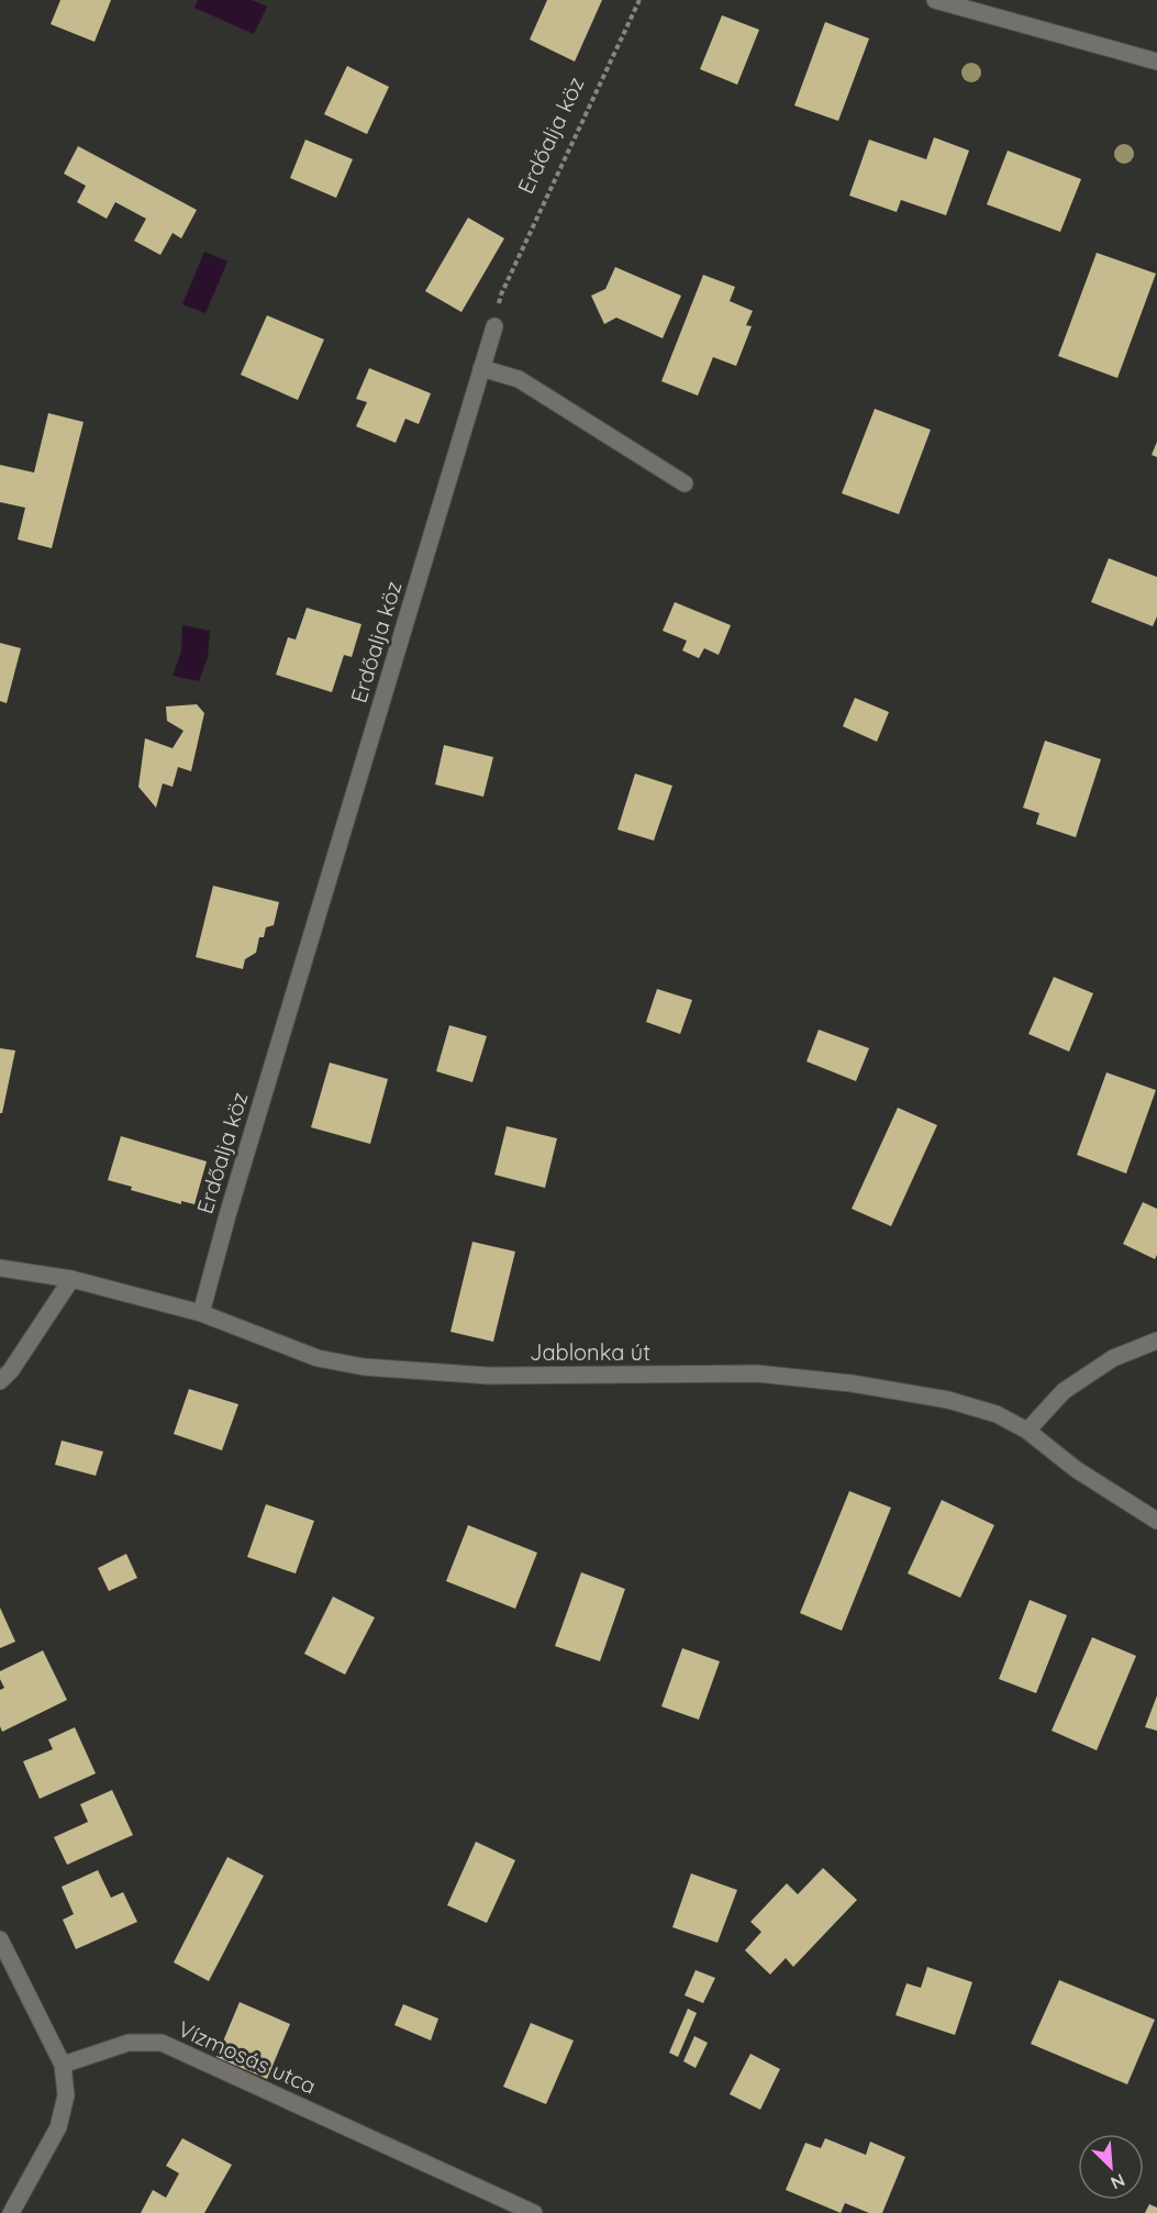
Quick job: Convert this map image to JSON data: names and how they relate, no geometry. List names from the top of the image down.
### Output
{
  "streets": {
    "street": ["Erdőalja köz", "Jablonka út", "Vízmosás utca"]
  },
  "crossings": [
    ["Erdőalja köz", "Jablonka út"]
  ],
  "north": "bottom right"
}
